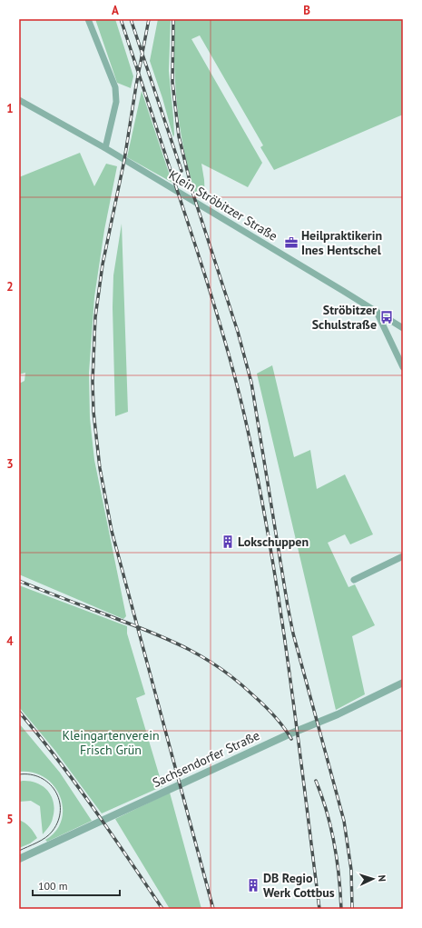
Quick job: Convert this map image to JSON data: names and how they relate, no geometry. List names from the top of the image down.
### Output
{
  "streets": {
    "street": ["Klein Ströbitzer Straße", "Sachsendorfer Straße"]
  },
  "parks": ["Kleingartenverein Frisch Grün"],
  "places": {
    "office": ["Heilpraktikerin Ines Hentschel"],
    "bus stop": ["Ströbitzer Schulstraße"],
    "building": ["Lokschuppen", "DB Regio Werk Cottbus"]
  },
  "scale_bar": "100 m",
  "north": "right",
  "grid": {
    "columns": ["A", "B"],
    "rows": [
      "1",
      "2",
      "3",
      "4",
      "5"
    ]
  }
}
